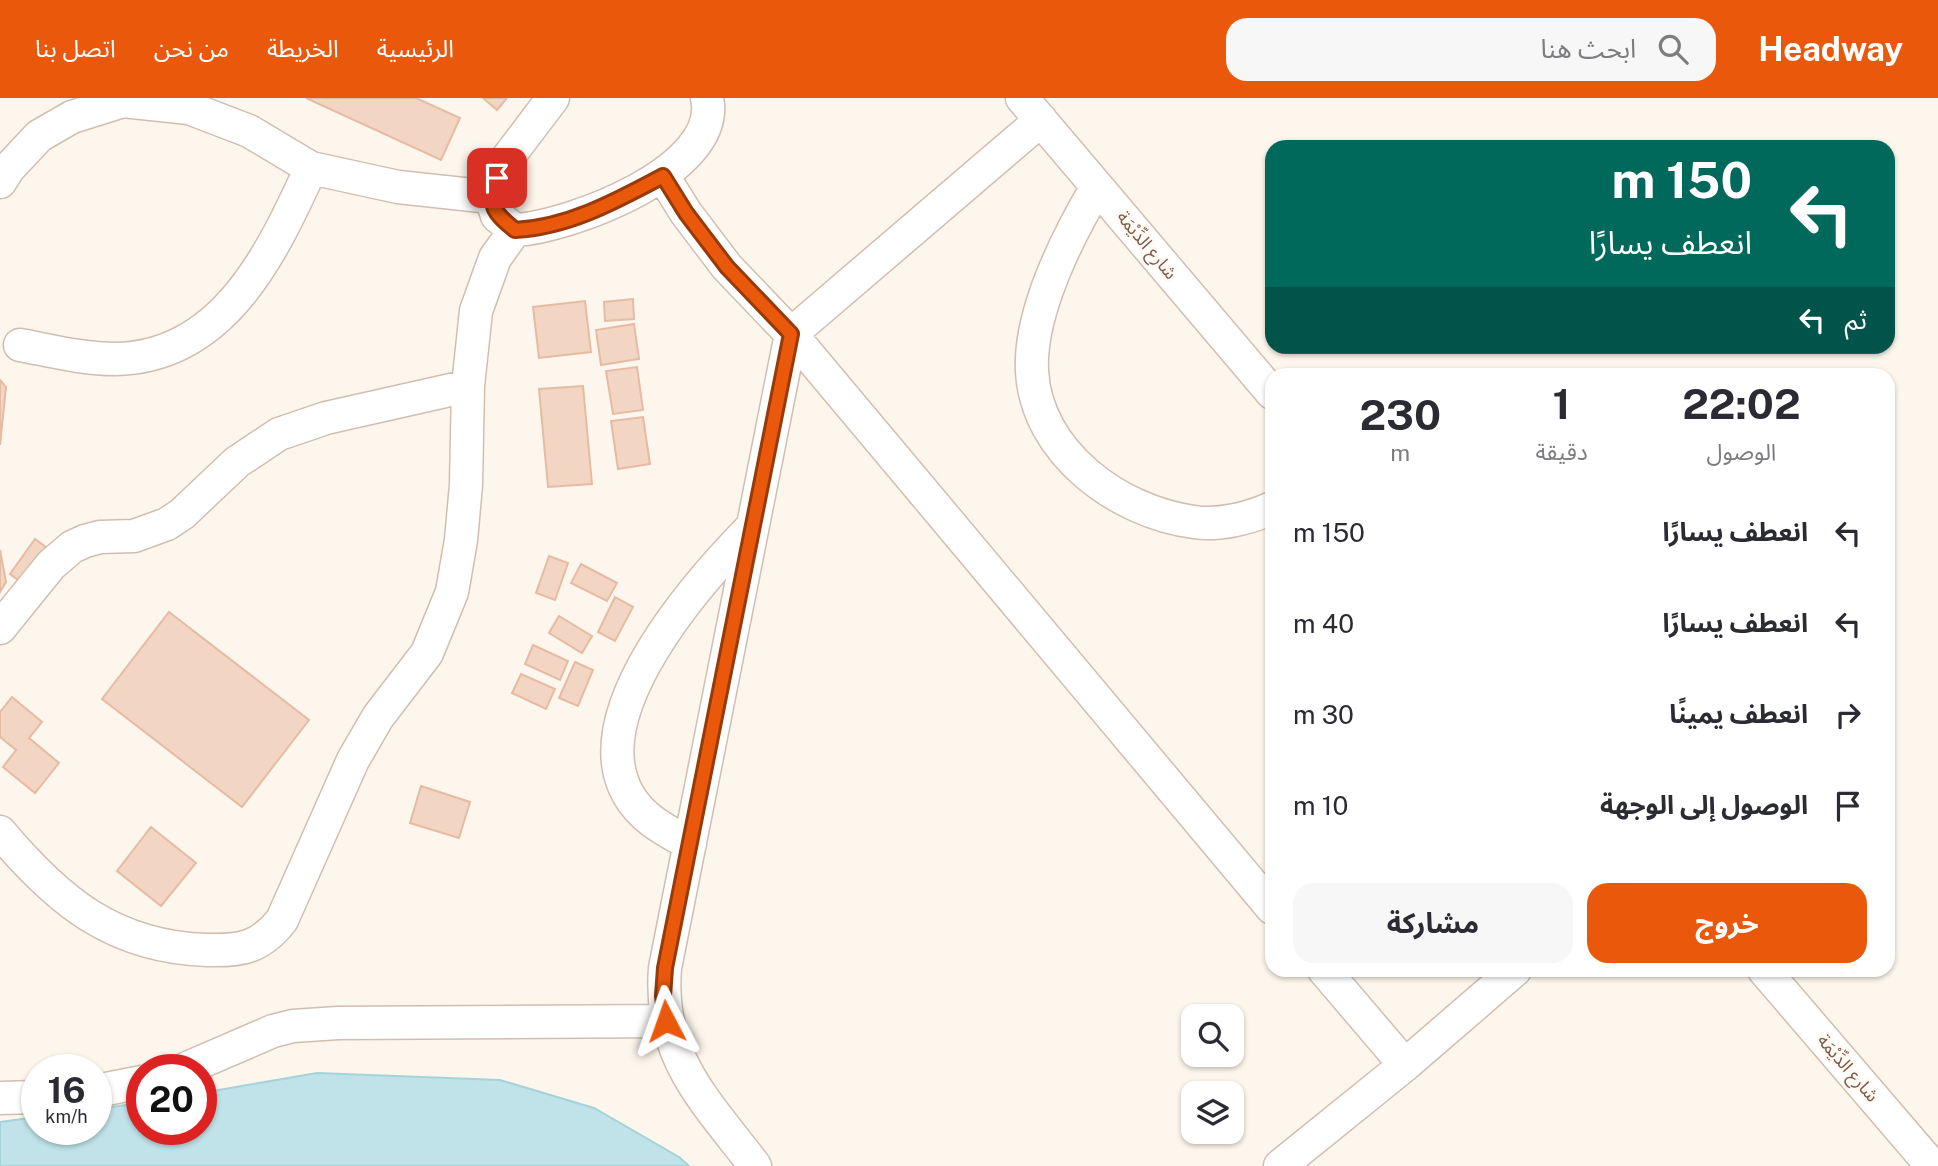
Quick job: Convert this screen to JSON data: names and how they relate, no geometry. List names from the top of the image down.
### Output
{
  "streets": {
    "lane": ["شارع الدِّيْمَة"]
  },
  "page": {
    "header": "Headway",
    "search": "ابحث هنا",
    "nav": [
      "الرئيسية",
      "الخريطة",
      "من نحن",
      "اتصل بنا"
    ],
    "turn": ["150 m", "انعطف يسارًا"],
    "then": "ثم",
    "eta": [
      "22:02",
      "الوصول",
      "1",
      "دقيقة",
      "230",
      "m"
    ],
    "list": [
      {
        "name": "انعطف يسارًا",
        "value": "150 m"
      },
      {
        "name": "انعطف يسارًا",
        "value": "40 m"
      },
      {
        "name": "انعطف يمينًا",
        "value": "30 m"
      },
      {
        "name": "الوصول إلى الوجهة",
        "value": "10 m"
      }
    ],
    "buttons": ["خروج", "مشاركة"],
    "speed": "16 km/h",
    "limit": "20"
  }
}
